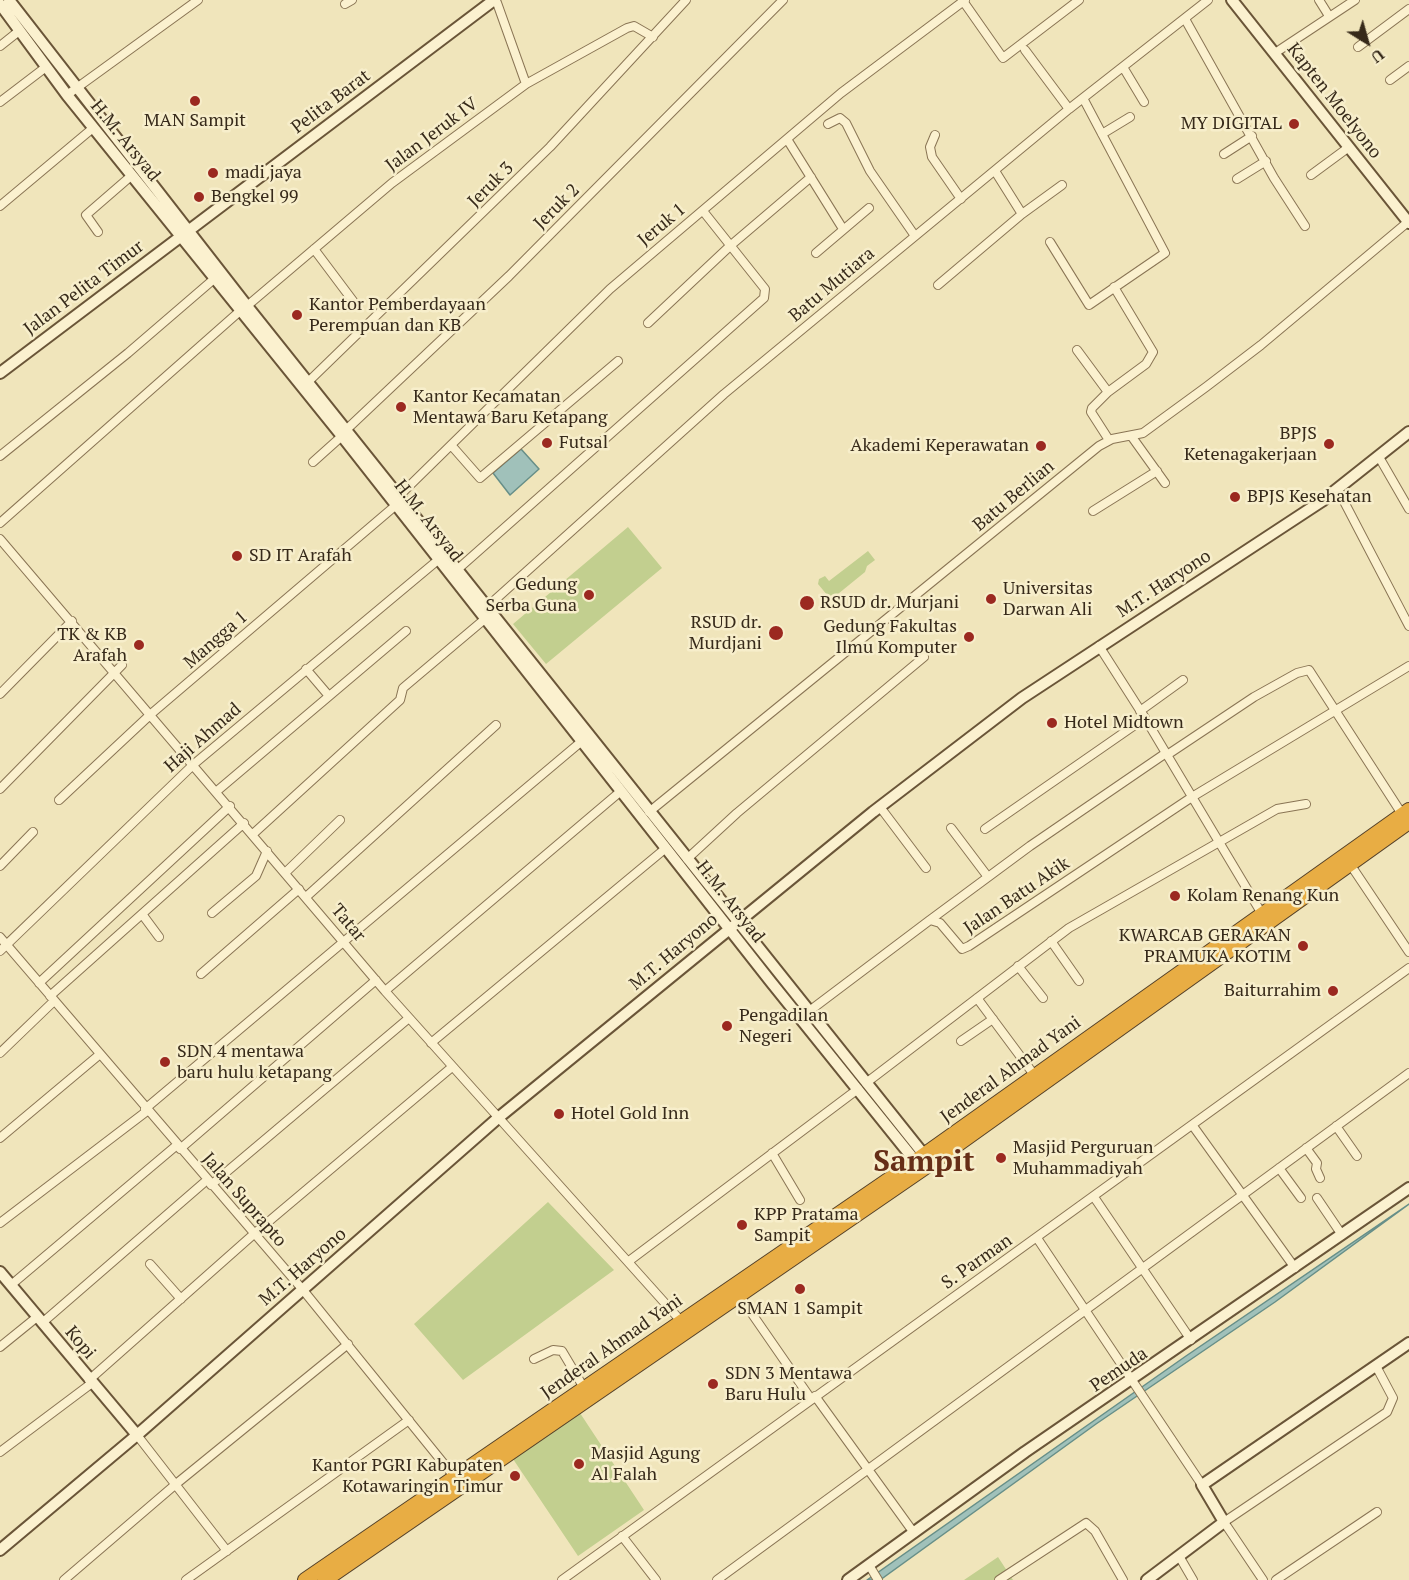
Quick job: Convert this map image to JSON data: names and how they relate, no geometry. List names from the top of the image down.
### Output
{
  "streets": {
    "highway": ["Jenderal Ahmad Yani"],
    "street": [
      "Kapten Moelyono",
      "Pelita Barat",
      "Jalan Jeruk IV",
      "H.M. Arsyad",
      "Jeruk 3",
      "Jeruk 2",
      "Jeruk 1",
      "Batu Mutiara",
      "Jalan Pelita Timur",
      "Batu Berlian",
      "M.T. Haryono",
      "Mangga 1",
      "Haji Ahmad",
      "Jalan Batu Akik",
      "Tatar",
      "Jalan Suprapto",
      "S. Parman",
      "Kopi",
      "Pemuda"
    ]
  },
  "crossings": [
    ["Kapten Moelyono", "Batu Berlian"],
    ["Pelita Barat", "H.M. Arsyad"],
    ["Pelita Barat", "Jalan Pelita Timur"],
    ["Jalan Jeruk IV", "H.M. Arsyad"],
    ["Jalan Jeruk IV", "Jeruk 3"],
    ["H.M. Arsyad", "Jeruk 3"],
    ["H.M. Arsyad", "Jeruk 2"],
    ["H.M. Arsyad", "Jeruk 1"],
    ["H.M. Arsyad", "Batu Mutiara"],
    ["H.M. Arsyad", "Jalan Pelita Timur"],
    ["H.M. Arsyad", "Batu Berlian"],
    ["H.M. Arsyad", "M.T. Haryono"],
    ["H.M. Arsyad", "Mangga 1"],
    ["H.M. Arsyad", "Haji Ahmad"],
    ["H.M. Arsyad", "Jenderal Ahmad Yani"],
    ["Jeruk 1", "Mangga 1"],
    ["M.T. Haryono", "Tatar"],
    ["M.T. Haryono", "Jalan Suprapto"],
    ["M.T. Haryono", "Kopi"],
    ["Mangga 1", "Tatar"],
    ["Haji Ahmad", "Tatar"],
    ["Haji Ahmad", "Jalan Suprapto"],
    ["Tatar", "Jenderal Ahmad Yani"],
    ["Jenderal Ahmad Yani", "Jalan Suprapto"]
  ],
  "districts": ["Sampit"],
  "places": [
    "MAN Sampit",
    "MY DIGITAL",
    "madi jaya",
    "Bengkel 99",
    "Kantor Pemberdayaan Perempuan dan KB",
    "Kantor Kecamatan Mentawa Baru Ketapang",
    "Futsal",
    "BPJS Ketenagakerjaan",
    "Akademi Keperawatan",
    "BPJS Kesehatan",
    "SD IT Arafah",
    "Gedung Serba Guna",
    "Universitas Darwan Ali",
    "RSUD dr. Murjani",
    "RSUD dr. Murdjani",
    "Gedung Fakultas Ilmu Komputer",
    "TK & KB Arafah",
    "Hotel Midtown",
    "Kolam Renang Kun",
    "KWARCAB GERAKAN PRAMUKA KOTIM",
    "Baiturrahim",
    "Pengadilan Negeri",
    "SDN 4 mentawa baru hulu ketapang",
    "Hotel Gold Inn",
    "Masjid Perguruan Muhammadiyah",
    "KPP Pratama Sampit",
    "SMAN 1 Sampit",
    "SDN 3 Mentawa Baru Hulu",
    "Masjid Agung Al Falah",
    "Kantor PGRI Kabupaten Kotawaringin Timur"
  ],
  "north": "bottom right"
}
